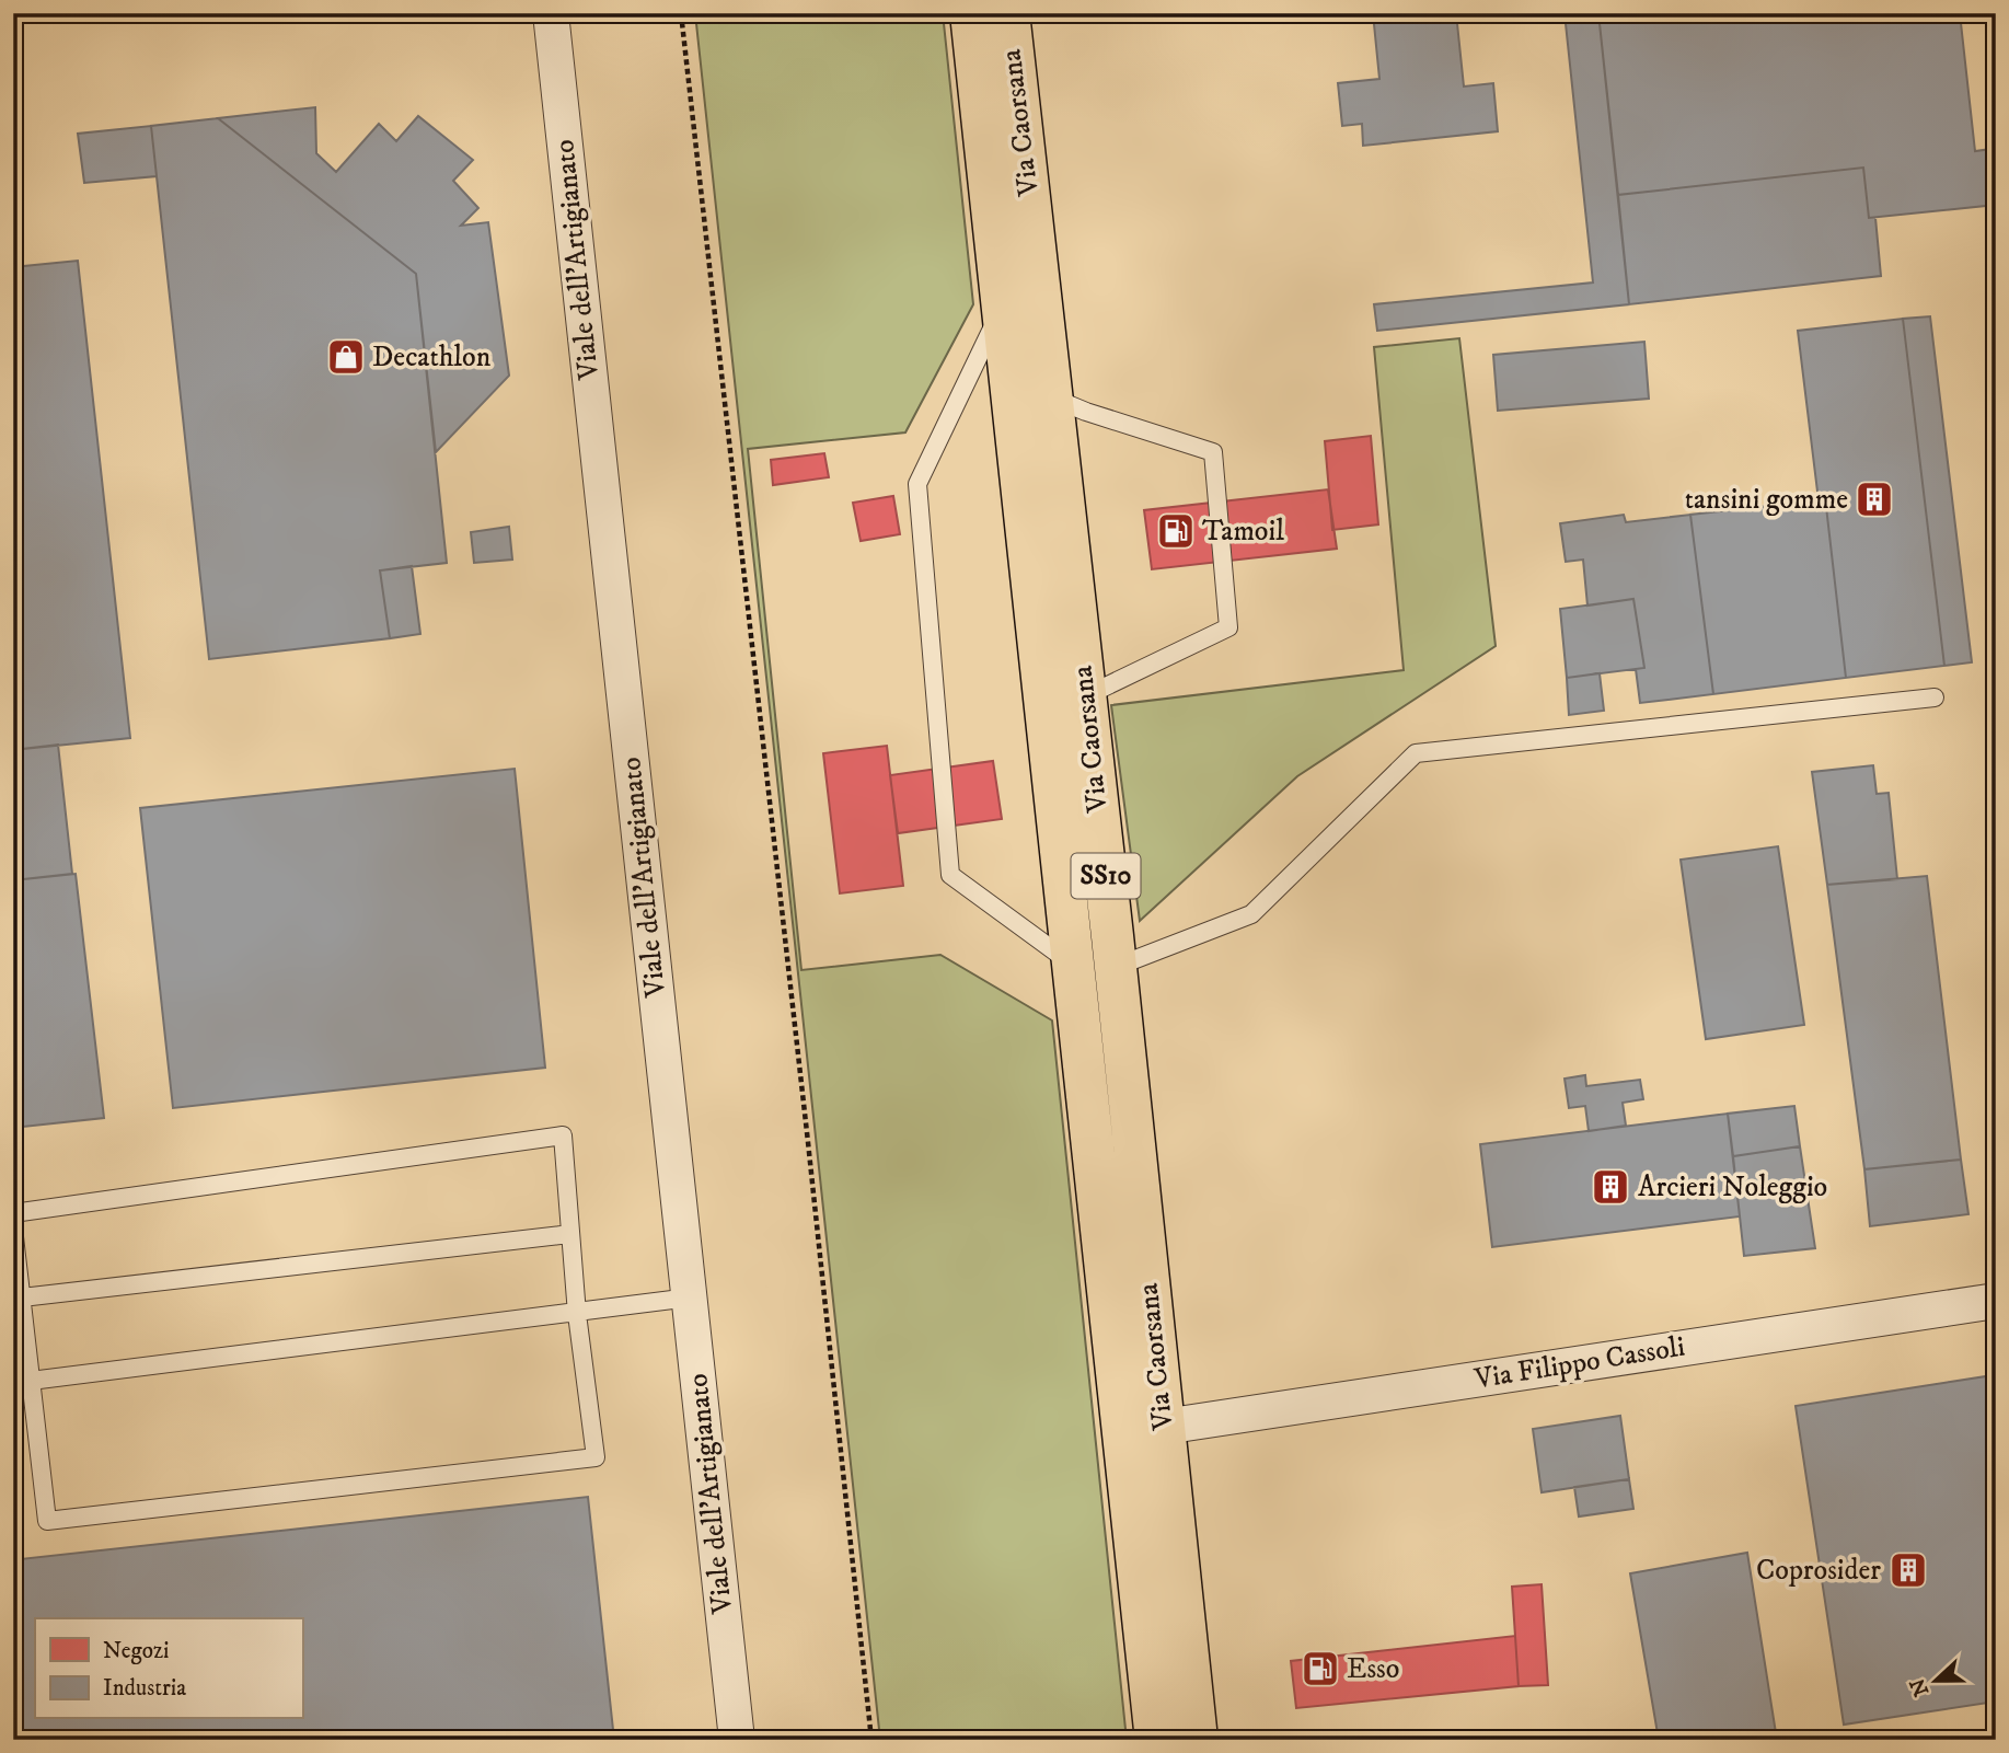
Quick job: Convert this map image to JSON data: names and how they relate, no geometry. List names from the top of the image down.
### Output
{
  "streets": {
    "main road": ["Via Caorsana", "SS10"],
    "street": ["Viale dell'Artigianato", "Via Filippo Cassoli"]
  },
  "crossings": [
    ["Via Caorsana", "Via Filippo Cassoli"]
  ],
  "places": {
    "shop": ["Decathlon"],
    "building": ["tansini gomme", "Arcieri Noleggio", "Coprosider"],
    "fuel station": ["Tamoil", "Esso"]
  },
  "legend": ["Negozi", "Industria"],
  "north": "left"
}
